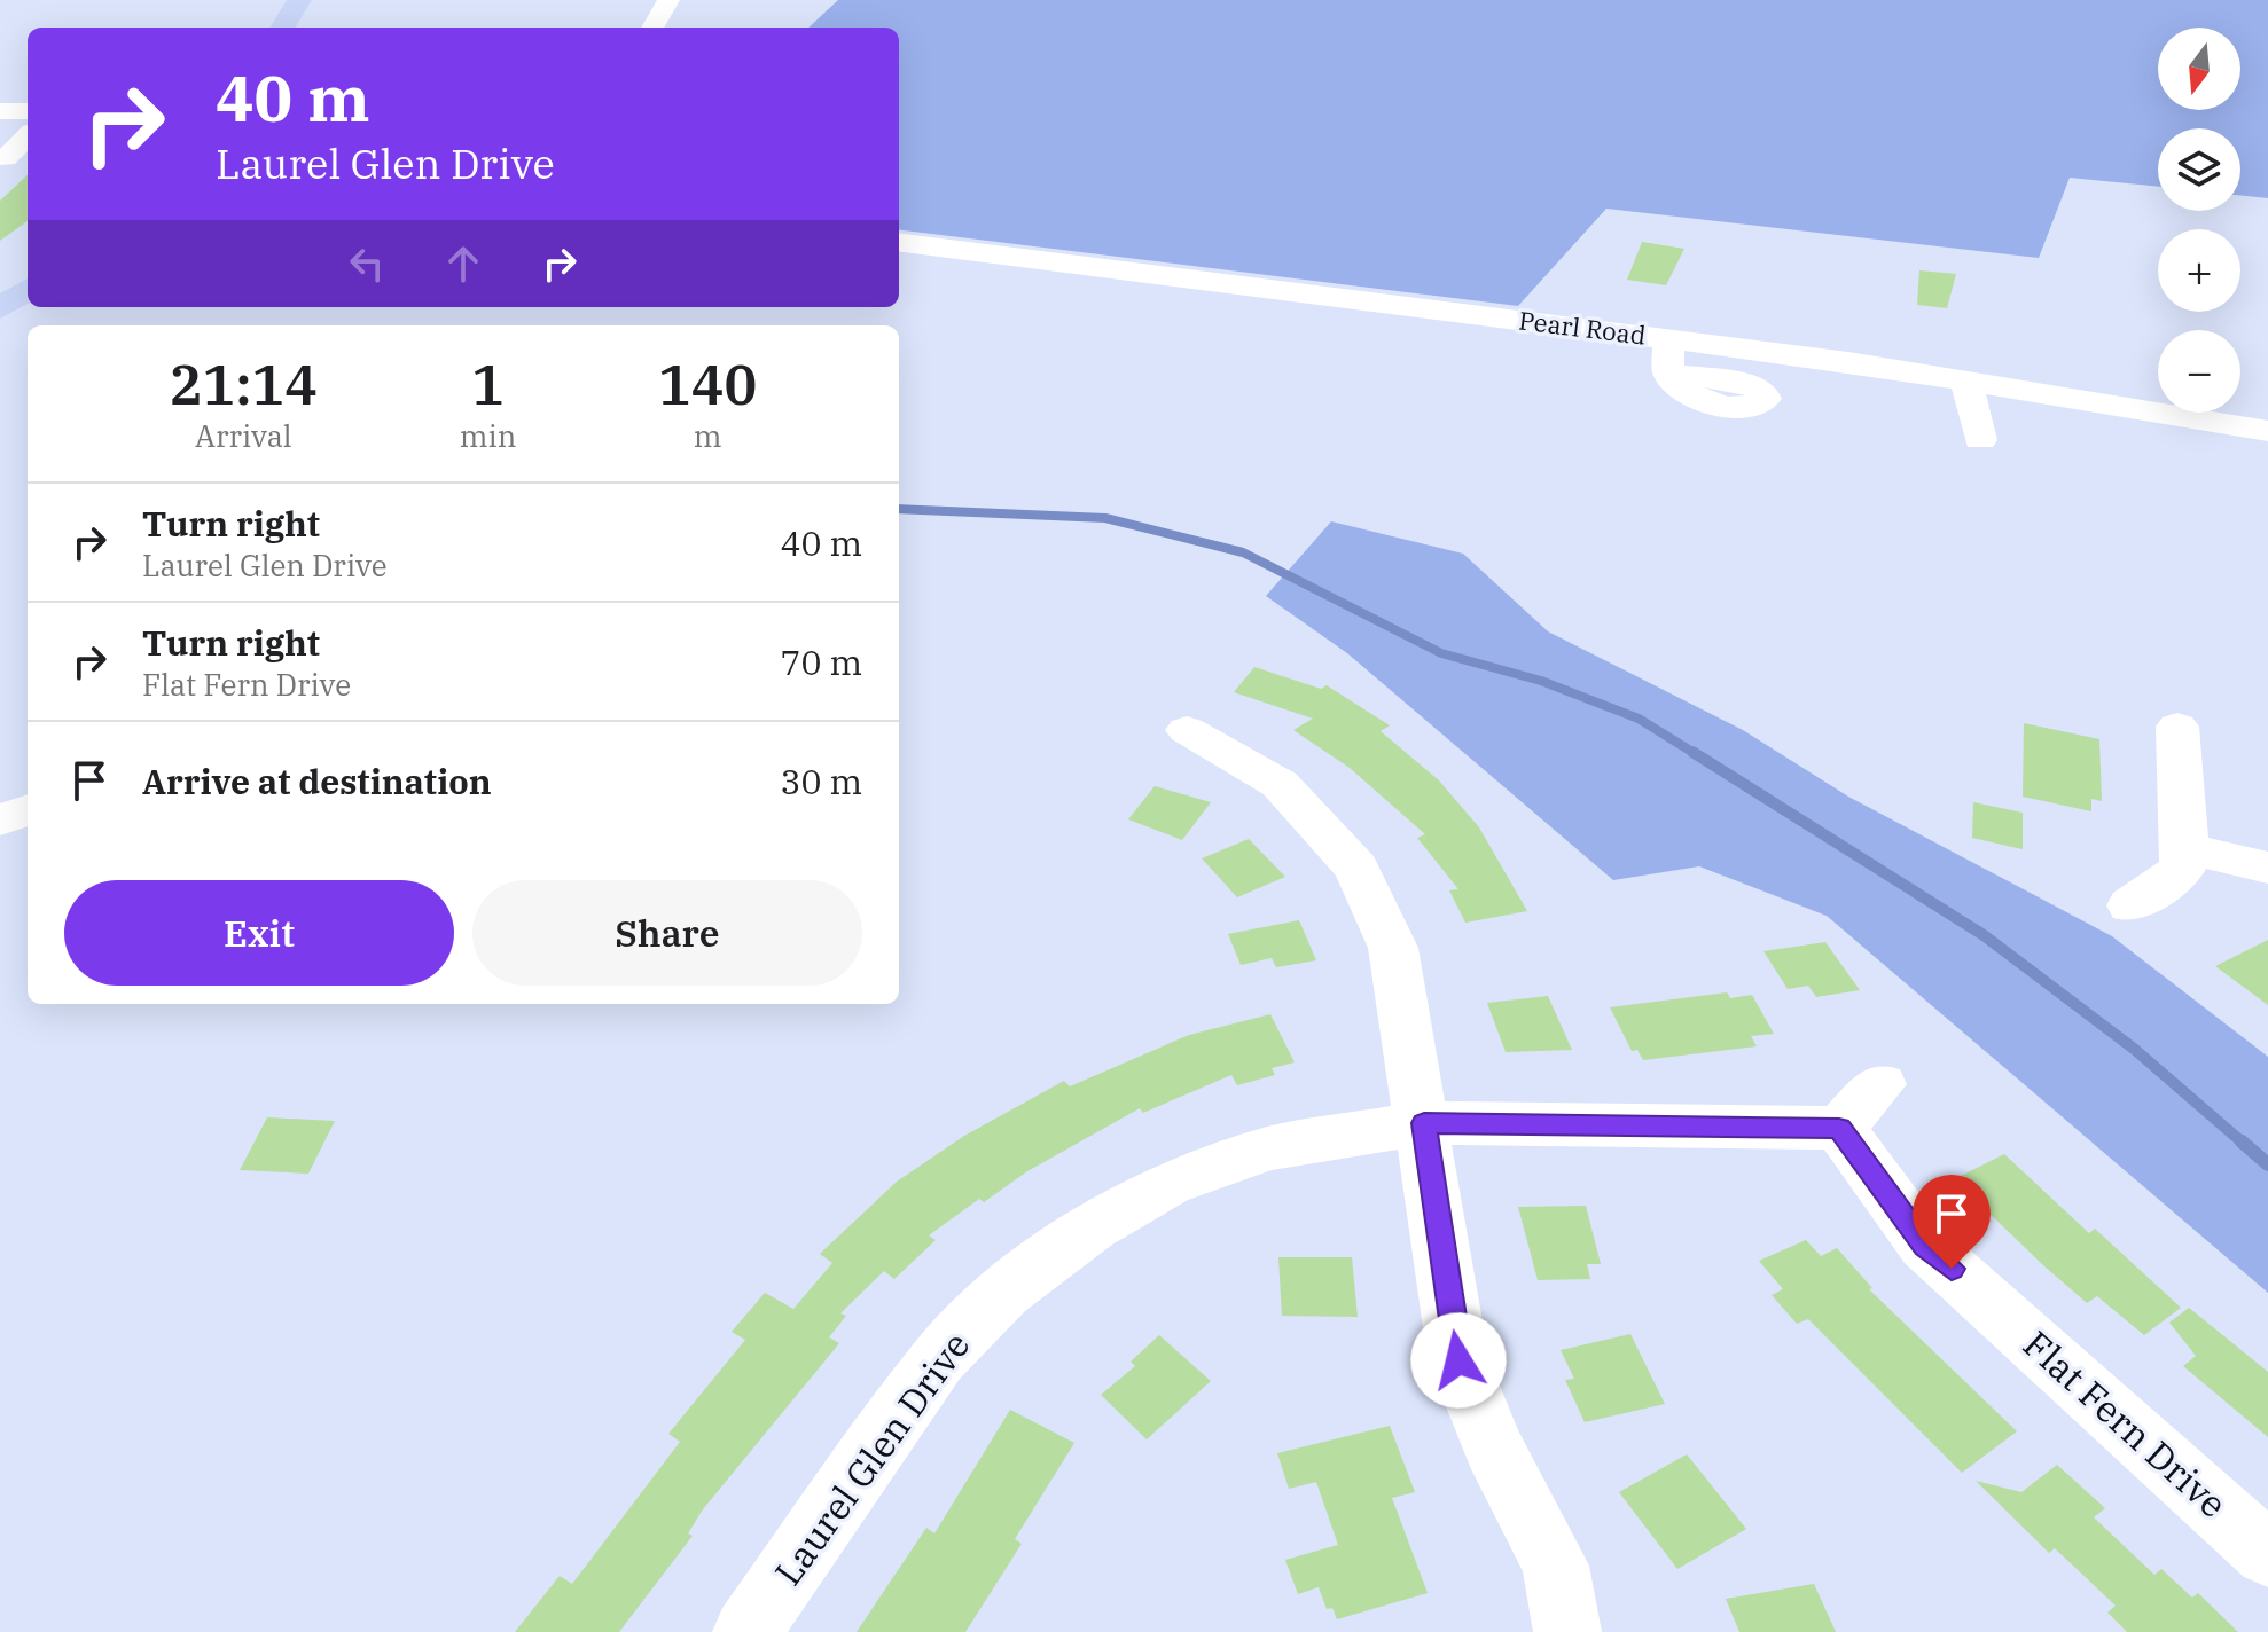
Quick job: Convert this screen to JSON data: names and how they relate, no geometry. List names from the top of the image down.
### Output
{
  "streets": {
    "street": ["Pearl Road", "Flat Fern Drive", "Laurel Glen Drive"]
  },
  "crossings": [
    ["Flat Fern Drive", "Laurel Glen Drive"]
  ],
  "north": "bottom",
  "page": {
    "map_buttons": ["+", "−"],
    "turn": ["40 m", "Laurel Glen Drive"],
    "eta": [
      "21:14",
      "Arrival",
      "1",
      "min",
      "140",
      "m"
    ],
    "list": [
      {
        "name": "Turn right",
        "note": "Laurel Glen Drive",
        "value": "40 m"
      },
      {
        "name": "Turn right",
        "note": "Flat Fern Drive",
        "value": "70 m"
      },
      {
        "name": "Arrive at destination",
        "value": "30 m"
      }
    ],
    "buttons": ["Exit", "Share"]
  }
}
